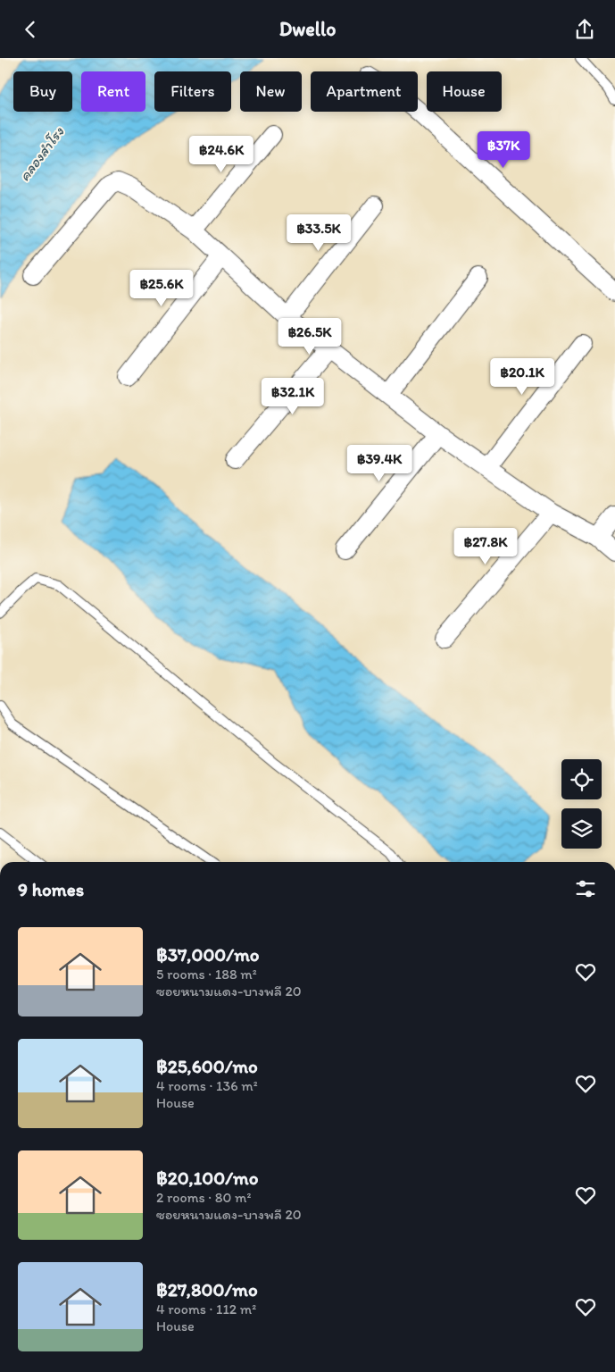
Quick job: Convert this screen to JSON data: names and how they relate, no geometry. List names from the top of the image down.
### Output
{
  "water": ["คลองสำโรง"],
  "page": {
    "header": "Dwello",
    "chip": [
      "Buy",
      "Rent",
      "Filters",
      "New",
      "Apartment",
      "House"
    ],
    "price": [
      "฿37K",
      "฿24.6K",
      "฿33.5K",
      "฿25.6K",
      "฿26.5K",
      "฿20.1K",
      "฿32.1K",
      "฿39.4K",
      "฿27.8K"
    ],
    "heading": "9 homes",
    "list": [
      {
        "name": "฿37,000/mo",
        "note": "5 rooms · 188 m² · ซอยหนามแดง-บางพลี 20"
      },
      {
        "name": "฿25,600/mo",
        "note": "4 rooms · 136 m² · House"
      },
      {
        "name": "฿20,100/mo",
        "note": "2 rooms · 80 m² · ซอยหนามแดง-บางพลี 20"
      },
      {
        "name": "฿27,800/mo",
        "note": "4 rooms · 112 m² · House"
      }
    ]
  }
}
